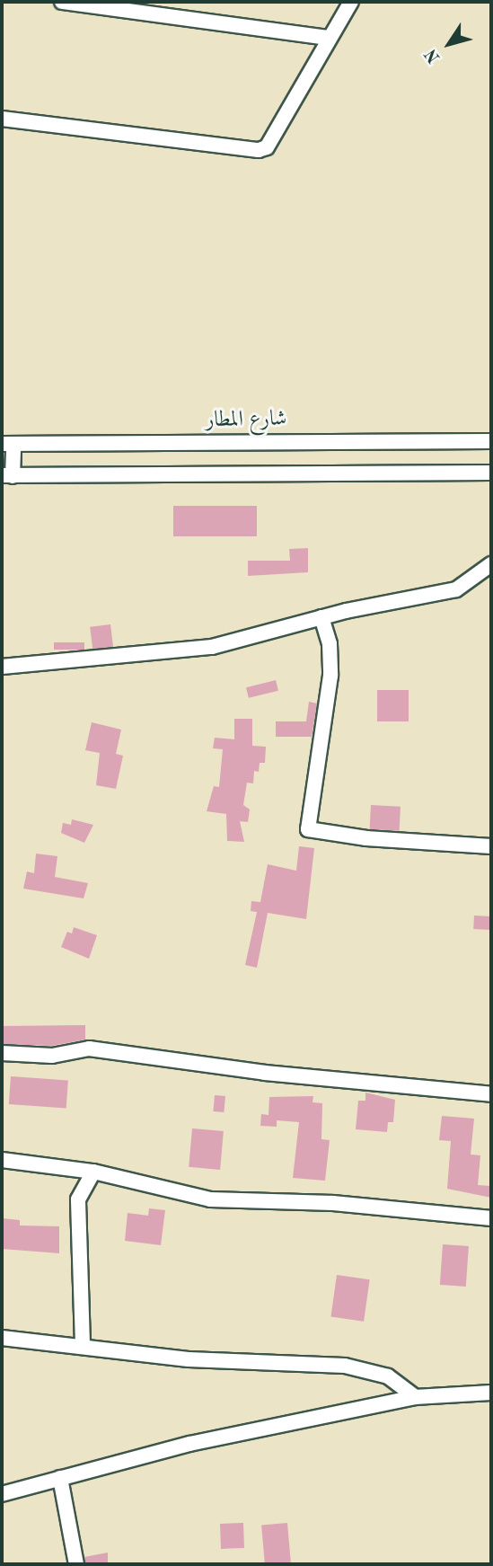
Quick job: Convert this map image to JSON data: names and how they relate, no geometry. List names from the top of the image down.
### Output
{
  "streets": {
    "street": ["شارع المطار"]
  },
  "north": "bottom left"
}
